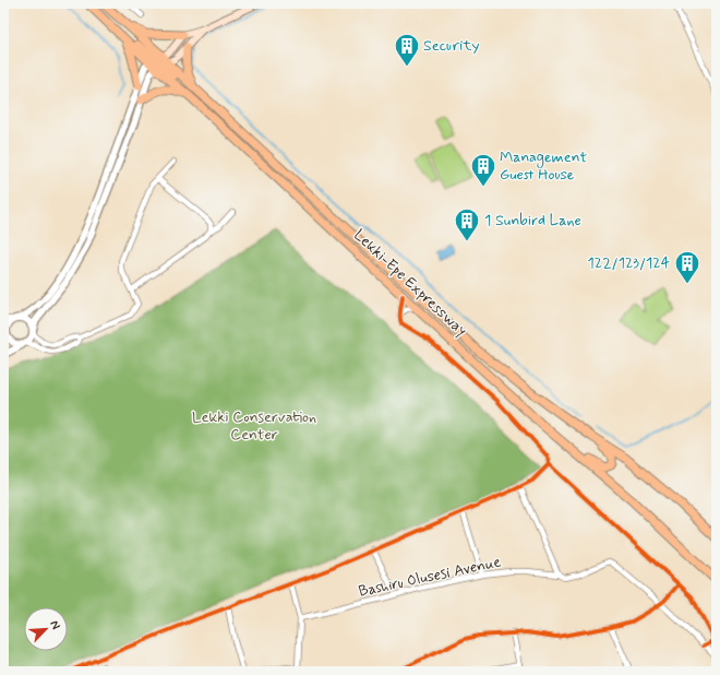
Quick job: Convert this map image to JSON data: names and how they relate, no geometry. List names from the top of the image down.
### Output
{
  "streets": {
    "highway": ["Lekki-Epe Expressway"],
    "street": ["Bashiru Olusesi Avenue"]
  },
  "parks": ["Lekki Conservation Center"],
  "places": {
    "building": [
      "Security",
      "Management Guest House",
      "1 Sunbird Lane",
      "122/123/124"
    ]
  },
  "north": "top right"
}
